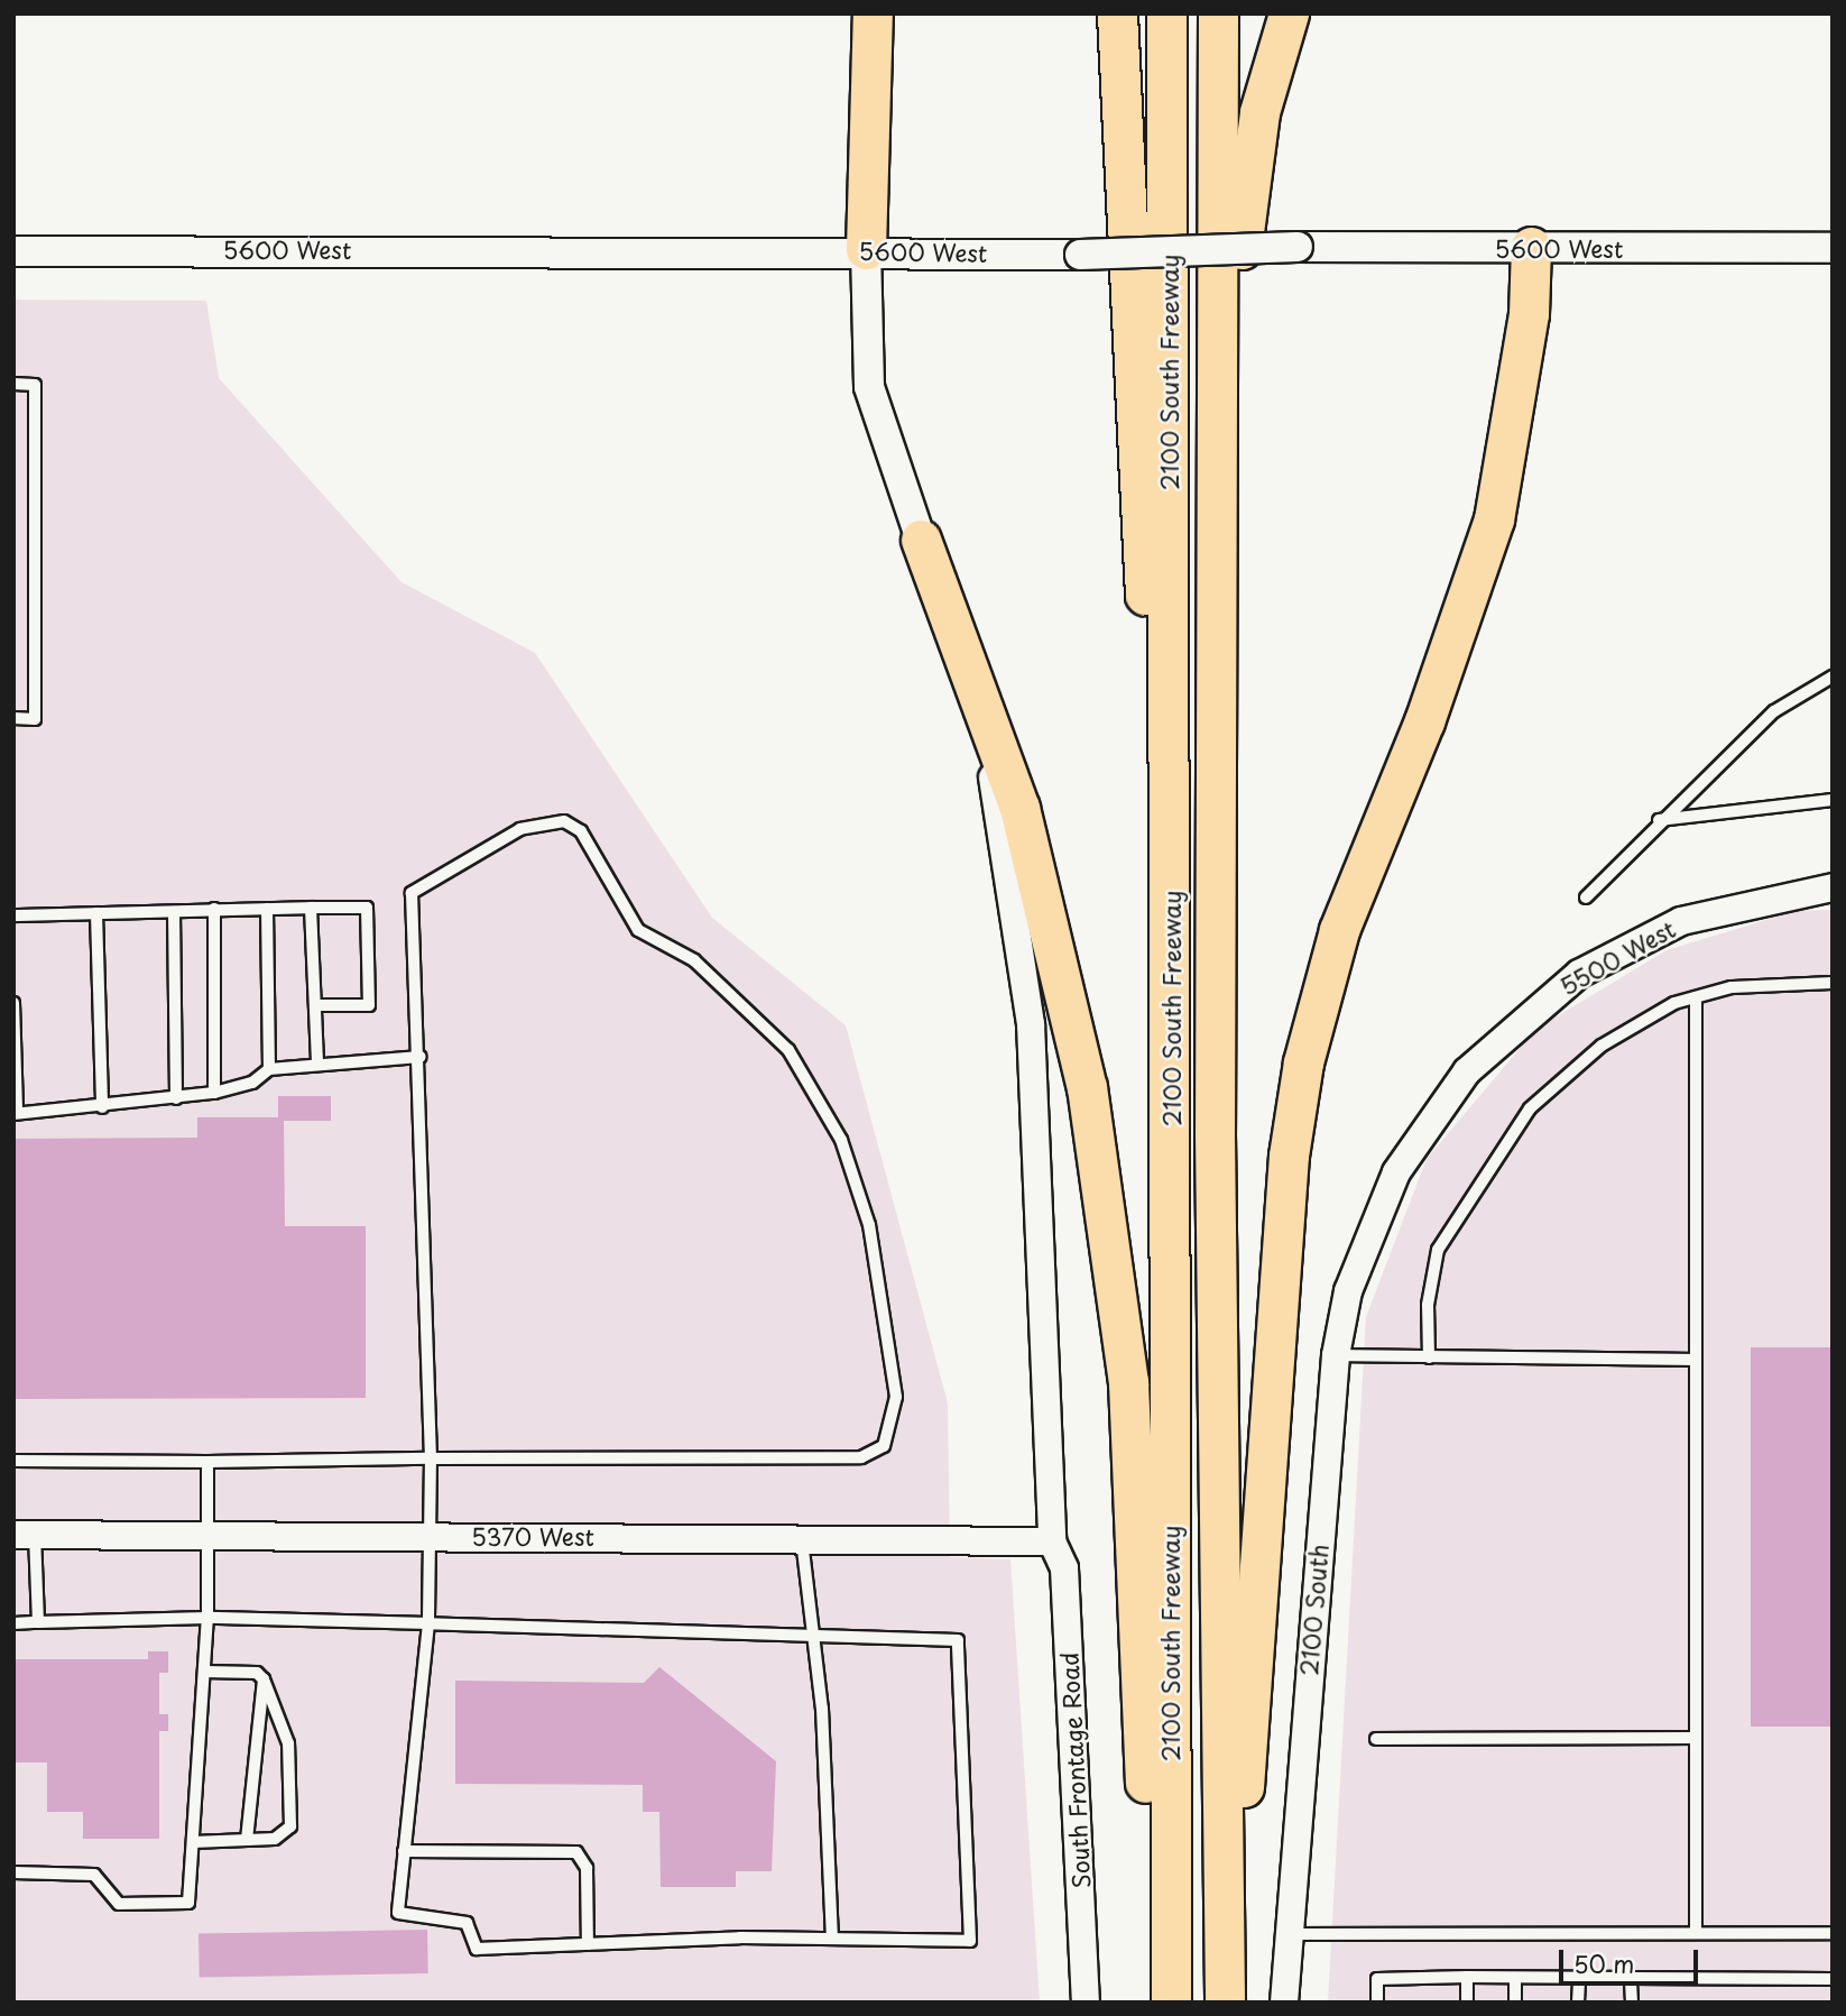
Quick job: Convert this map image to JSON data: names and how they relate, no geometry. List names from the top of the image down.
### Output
{
  "streets": {
    "highway": ["2100 South Freeway"],
    "main road": ["5600 West"],
    "street": [
      "5500 West",
      "5370 West",
      "2100 South",
      "South Frontage Road"
    ]
  },
  "crossings": [
    ["5500 West", "2100 South"],
    ["5370 West", "South Frontage Road"]
  ],
  "scale_bar": "50 m"
}
